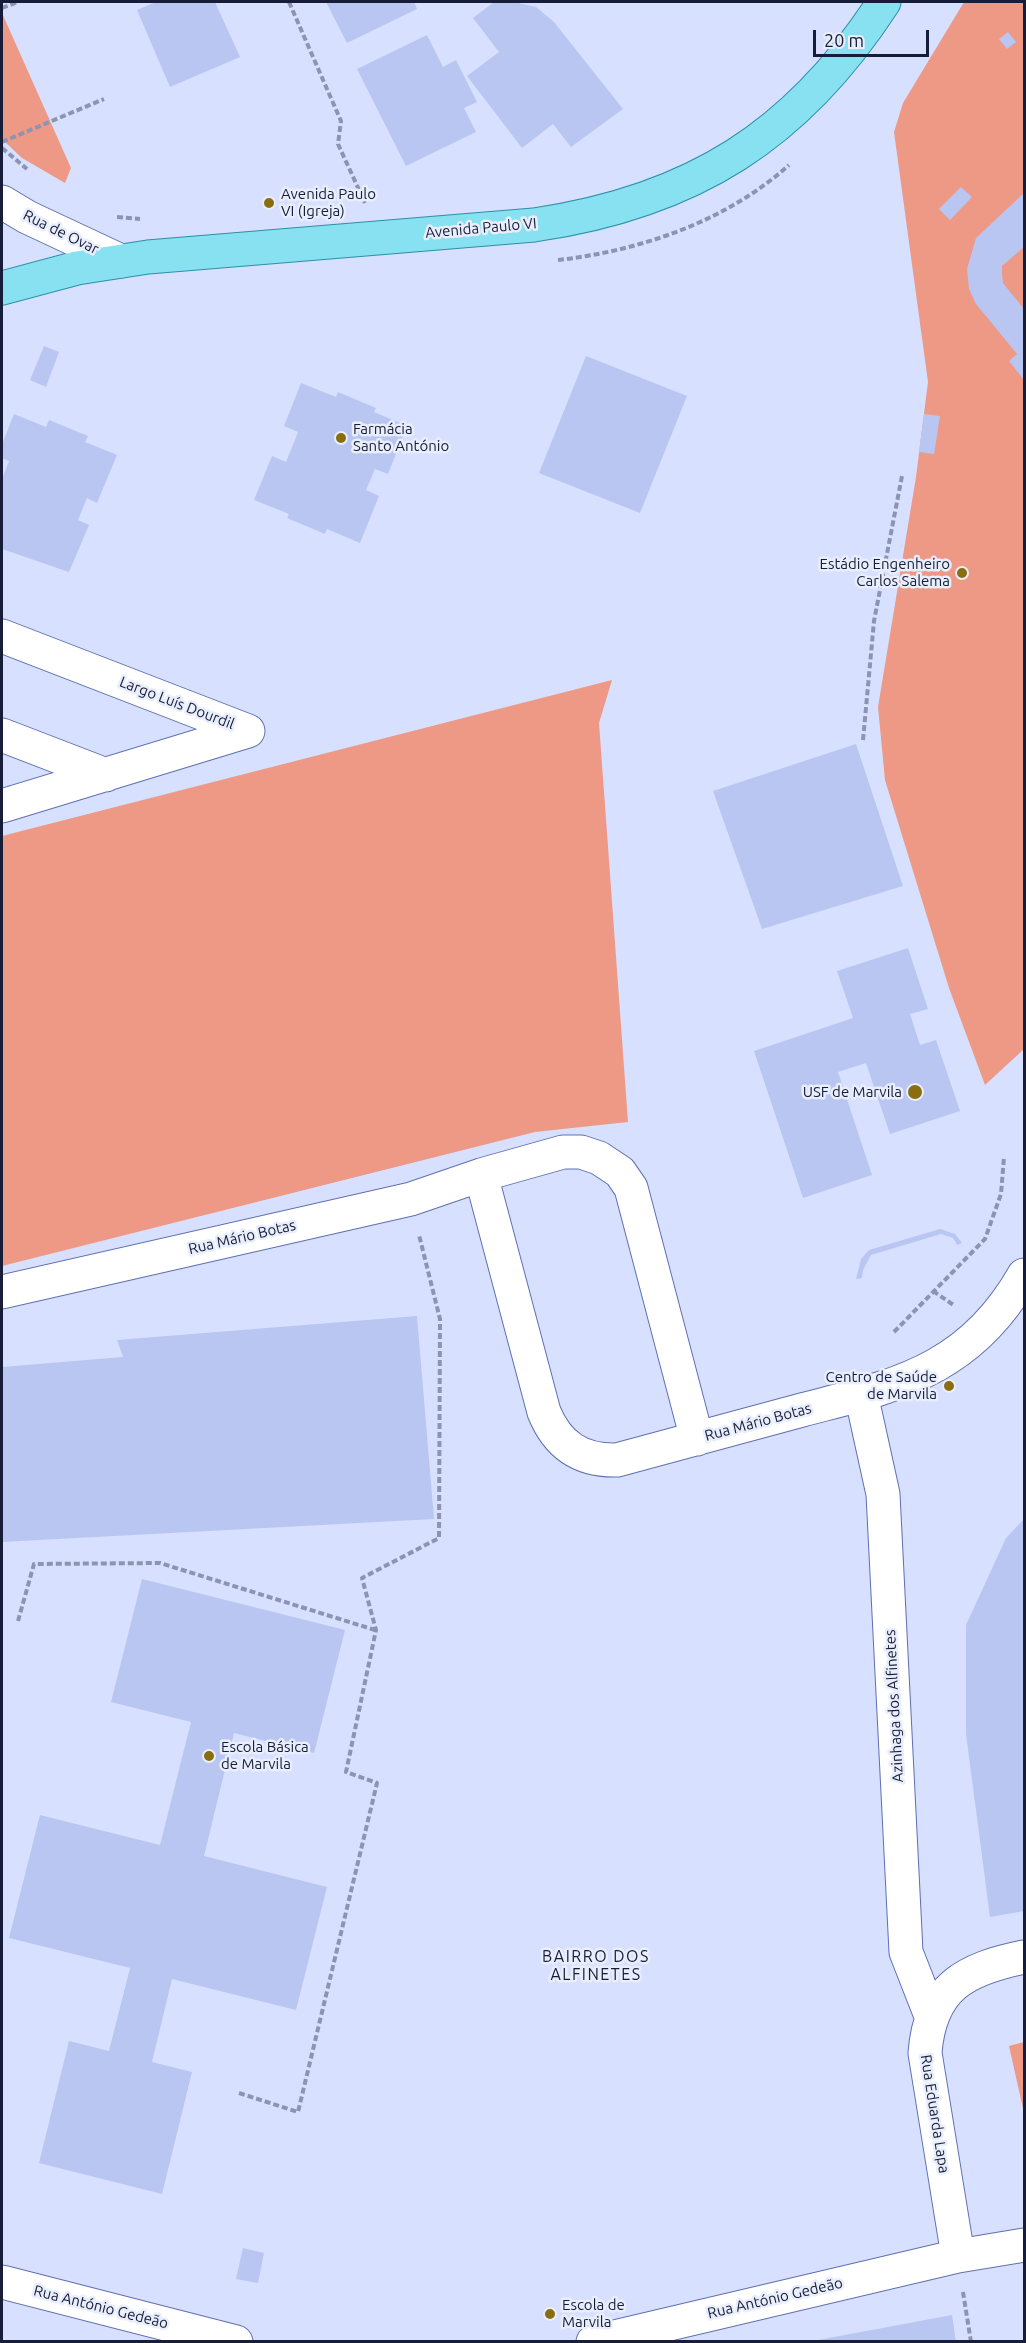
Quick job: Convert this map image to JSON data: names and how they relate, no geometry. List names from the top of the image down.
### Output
{
  "streets": {
    "main road": ["Avenida Paulo VI"],
    "street": [
      "Rua de Ovar",
      "Largo Luís Dourdil",
      "Rua Mário Botas",
      "Azinhaga dos Alfinetes",
      "Rua Eduarda Lapa",
      "Rua António Gedeão"
    ]
  },
  "crossings": [
    ["Avenida Paulo VI", "Rua de Ovar"],
    ["Rua Mário Botas", "Azinhaga dos Alfinetes"],
    ["Azinhaga dos Alfinetes", "Rua Eduarda Lapa"],
    ["Rua Eduarda Lapa", "Rua António Gedeão"]
  ],
  "districts": ["BAIRRO DOS ALFINETES"],
  "places": [
    "Avenida Paulo VI (Igreja)",
    "Farmácia Santo António",
    "Estádio Engenheiro Carlos Salema",
    "USF de Marvila",
    "Centro de Saúde de Marvila",
    "Escola Básica de Marvila",
    "Escola de Marvila"
  ],
  "scale_bar": "20 m"
}
